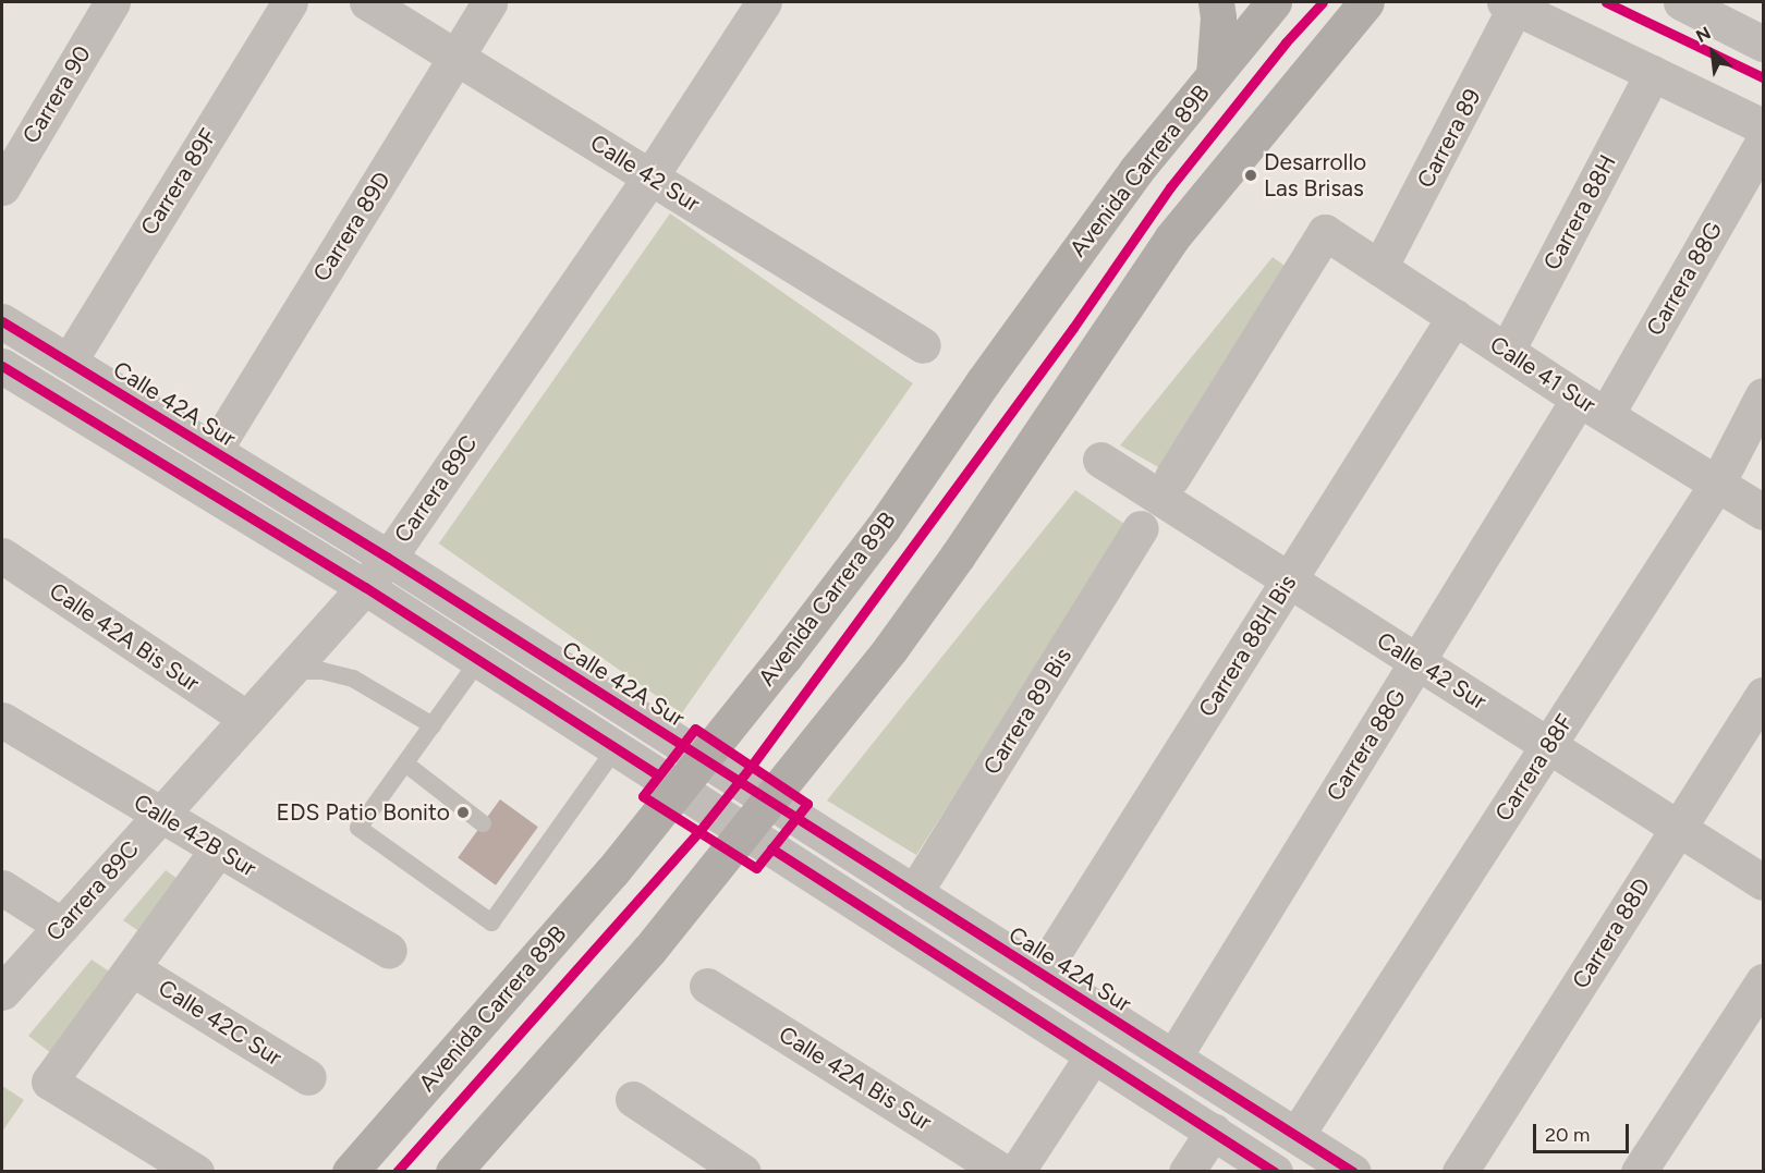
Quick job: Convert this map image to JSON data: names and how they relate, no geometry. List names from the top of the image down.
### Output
{
  "streets": {
    "main road": ["Avenida Carrera 89B"],
    "street": [
      "Carrera 90",
      "Carrera 89",
      "Calle 42 Sur",
      "Carrera 89F",
      "Carrera 88H",
      "Carrera 89D",
      "Carrera 88G",
      "Calle 41 Sur",
      "Calle 42A Sur",
      "Carrera 89C",
      "Calle 42A Bis Sur",
      "Carrera 88H Bis",
      "Carrera 89 Bis",
      "Carrera 88F",
      "Calle 42B Sur",
      "Carrera 88D",
      "Calle 42C Sur"
    ]
  },
  "crossings": [
    ["Carrera 89", "Calle 41 Sur"],
    ["Avenida Carrera 89B", "Calle 42A Sur"],
    ["Calle 42 Sur", "Carrera 89D"],
    ["Calle 42 Sur", "Carrera 88G"],
    ["Calle 42 Sur", "Carrera 89C"],
    ["Calle 42 Sur", "Carrera 88H Bis"],
    ["Calle 42 Sur", "Carrera 88F"],
    ["Calle 42 Sur", "Carrera 88D"],
    ["Carrera 89F", "Calle 42A Sur"],
    ["Carrera 88H", "Calle 41 Sur"],
    ["Carrera 89D", "Calle 42A Sur"],
    ["Carrera 88G", "Calle 41 Sur"],
    ["Carrera 88G", "Calle 42A Sur"],
    ["Calle 41 Sur", "Carrera 88H Bis"],
    ["Calle 41 Sur", "Carrera 88F"],
    ["Calle 42A Sur", "Carrera 89C"],
    ["Calle 42A Sur", "Carrera 88H Bis"],
    ["Calle 42A Sur", "Carrera 89 Bis"],
    ["Calle 42A Sur", "Carrera 88F"],
    ["Carrera 89C", "Calle 42A Bis Sur"],
    ["Carrera 89C", "Calle 42B Sur"]
  ],
  "places": ["Desarrollo Las Brisas", "EDS Patio Bonito"],
  "scale_bar": "20 m",
  "north": "top left"
}
